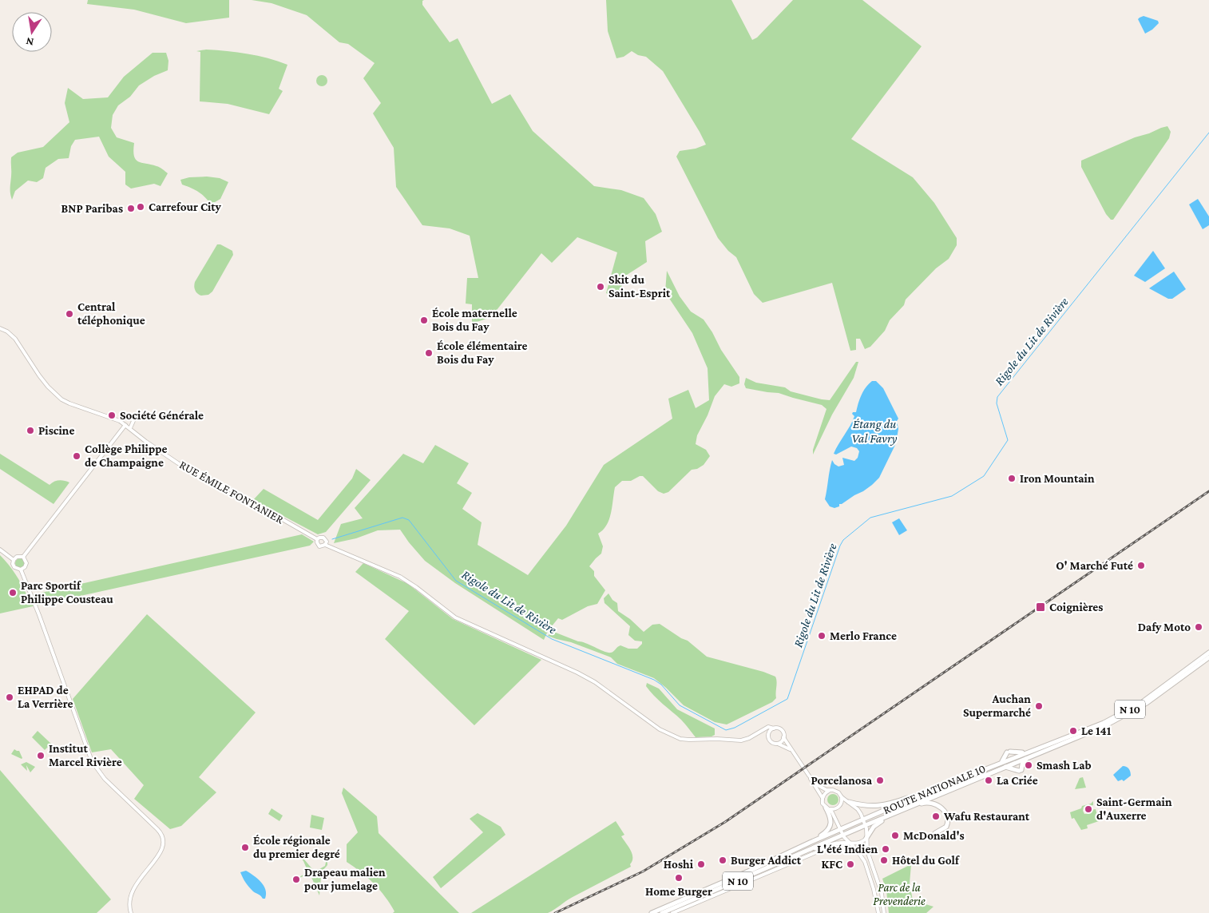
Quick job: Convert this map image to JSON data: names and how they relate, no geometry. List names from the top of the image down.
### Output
{
  "streets": {
    "main road": ["N 10", "ROUTE NATIONALE 10"],
    "street": ["RUE ÉMILE FONTANIER"]
  },
  "water": ["Rigole du Lit de Rivière", "Étang du Val Favry"],
  "parks": ["Parc de la Prevenderie"],
  "places": {
    "other": [
      "Carrefour City",
      "BNP Paribas",
      "Skit du Saint-Esprit",
      "Central téléphonique",
      "École maternelle Bois du Fay",
      "École élémentaire Bois du Fay",
      "Société Générale",
      "Piscine",
      "Collège Philippe de Champaigne",
      "Iron Mountain",
      "O' Marché Futé",
      "Parc Sportif Philippe Cousteau",
      "Dafy Moto",
      "Merlo France",
      "EHPAD de La Verrière",
      "Auchan Supermarché",
      "Le 141",
      "Institut Marcel Rivière",
      "Smash Lab",
      "Porcelanosa",
      "La Criée",
      "Saint-Germain d'Auxerre",
      "Wafu Restaurant",
      "McDonald's",
      "École régionale du premier degré",
      "L'été Indien",
      "Burger Addict",
      "Hôtel du Golf",
      "Hoshi",
      "KFC",
      "Home Burger",
      "Drapeau malien pour jumelage"
    ],
    "transit": ["Coignières"]
  },
  "north": "bottom"
}
